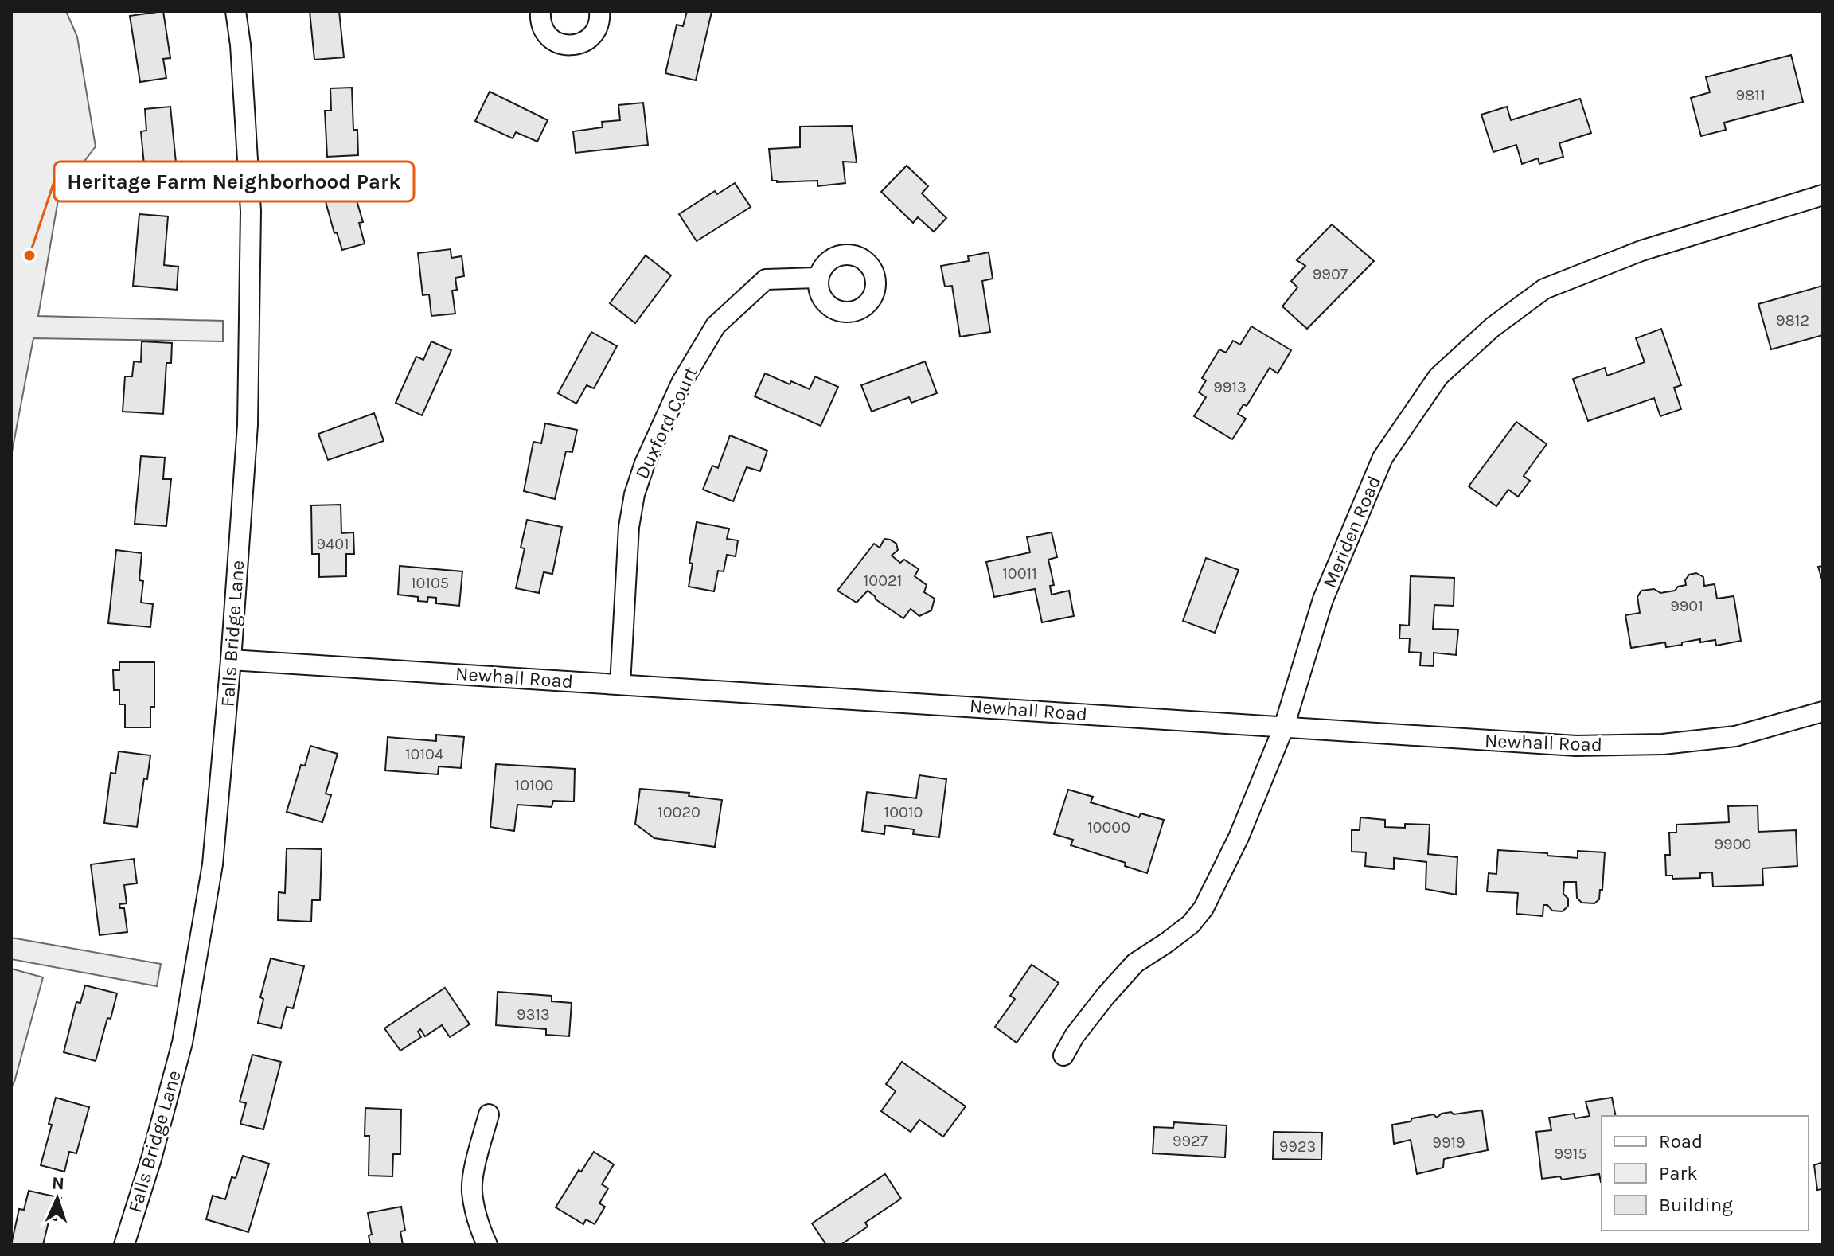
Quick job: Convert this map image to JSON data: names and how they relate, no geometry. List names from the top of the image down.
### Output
{
  "streets": {
    "street": [
      "Duxford Court",
      "Meriden Road",
      "Falls Bridge Lane",
      "Newhall Road"
    ]
  },
  "crossings": [
    ["Duxford Court", "Newhall Road"],
    ["Meriden Road", "Newhall Road"],
    ["Falls Bridge Lane", "Newhall Road"]
  ],
  "places": ["Heritage Farm Neighborhood Park"],
  "house_numbers": [
    "9811",
    "9907",
    "9812",
    "9913",
    "9401",
    "10011",
    "10021",
    "10105",
    "9901",
    "10104",
    "10100",
    "10020",
    "10010",
    "10000",
    "9900",
    "9313",
    "9927",
    "9919",
    "9923",
    "9915"
  ],
  "legend": ["Road", "Park", "Building"],
  "north": "top"
}
